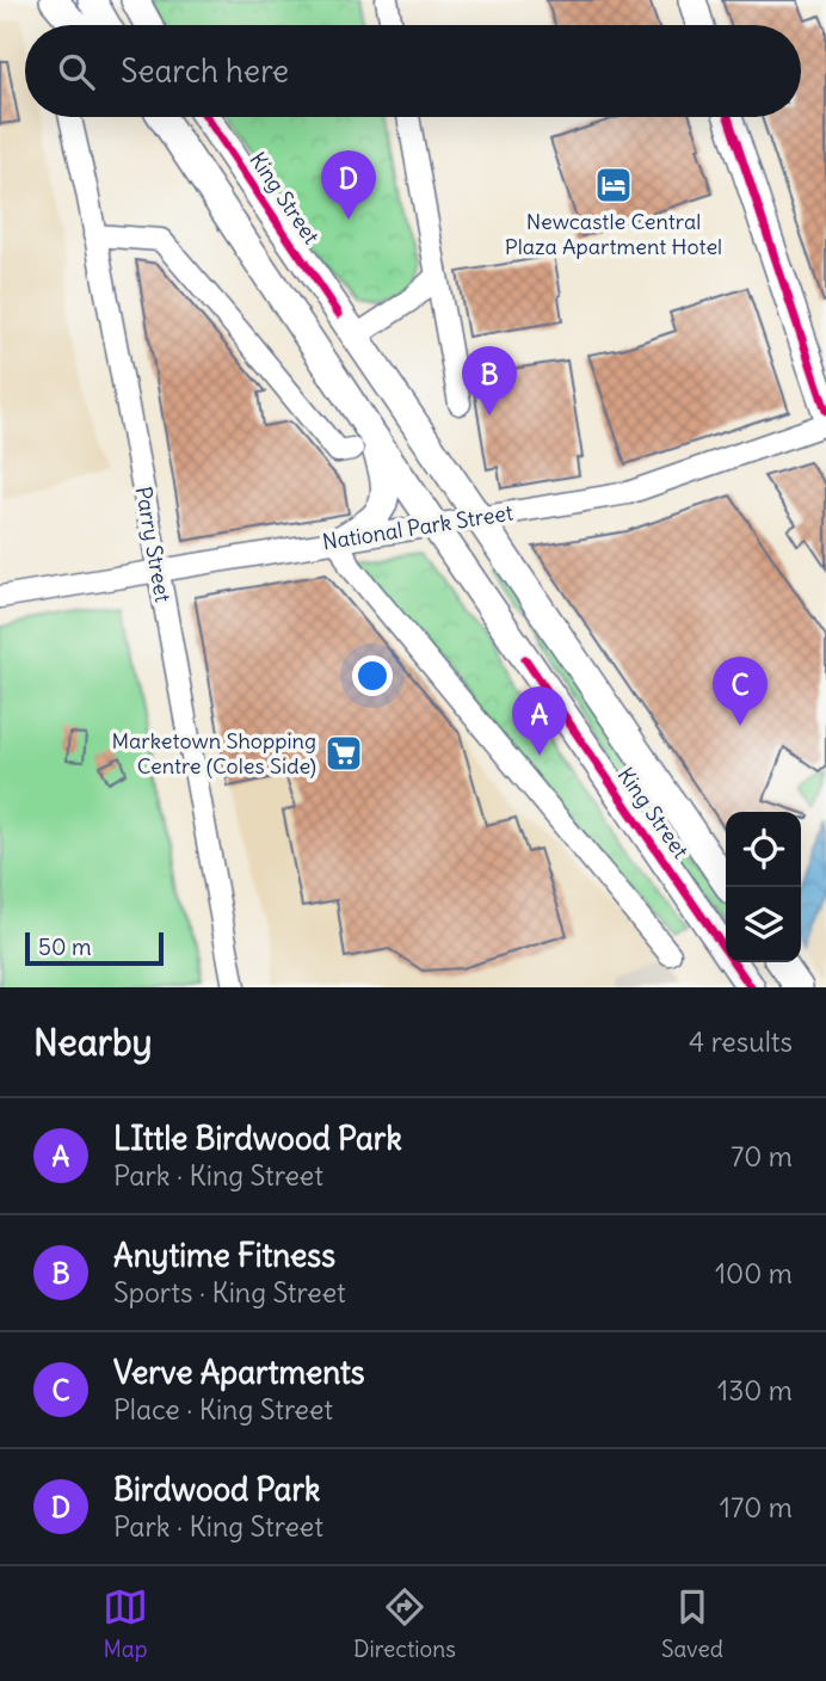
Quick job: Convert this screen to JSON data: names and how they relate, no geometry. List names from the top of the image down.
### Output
{
  "streets": {
    "main road": ["King Street"],
    "street": ["National Park Street", "Parry Street"]
  },
  "crossings": [
    ["King Street", "National Park Street"],
    ["National Park Street", "Parry Street"]
  ],
  "places": {
    "hotel": ["Newcastle Central Plaza Apartment Hotel"],
    "supermarket": ["Marketown Shopping Centre (Coles Side)"]
  },
  "scale_bar": "50 m",
  "page": {
    "search": "Search here",
    "pins": [
      "D",
      "B",
      "C",
      "A"
    ],
    "scale": "50 m",
    "heading": ["Nearby", "4 results"],
    "list": [
      {
        "mark": "A",
        "name": "LIttle Birdwood Park",
        "note": "Park · King Street",
        "value": "70 m"
      },
      {
        "mark": "B",
        "name": "Anytime Fitness",
        "note": "Sports · King Street",
        "value": "100 m"
      },
      {
        "mark": "C",
        "name": "Verve Apartments",
        "note": "Place · King Street",
        "value": "130 m"
      },
      {
        "mark": "D",
        "name": "Birdwood Park",
        "note": "Park · King Street",
        "value": "170 m"
      }
    ],
    "nav": ["Map", "Directions", "Saved"]
  }
}
